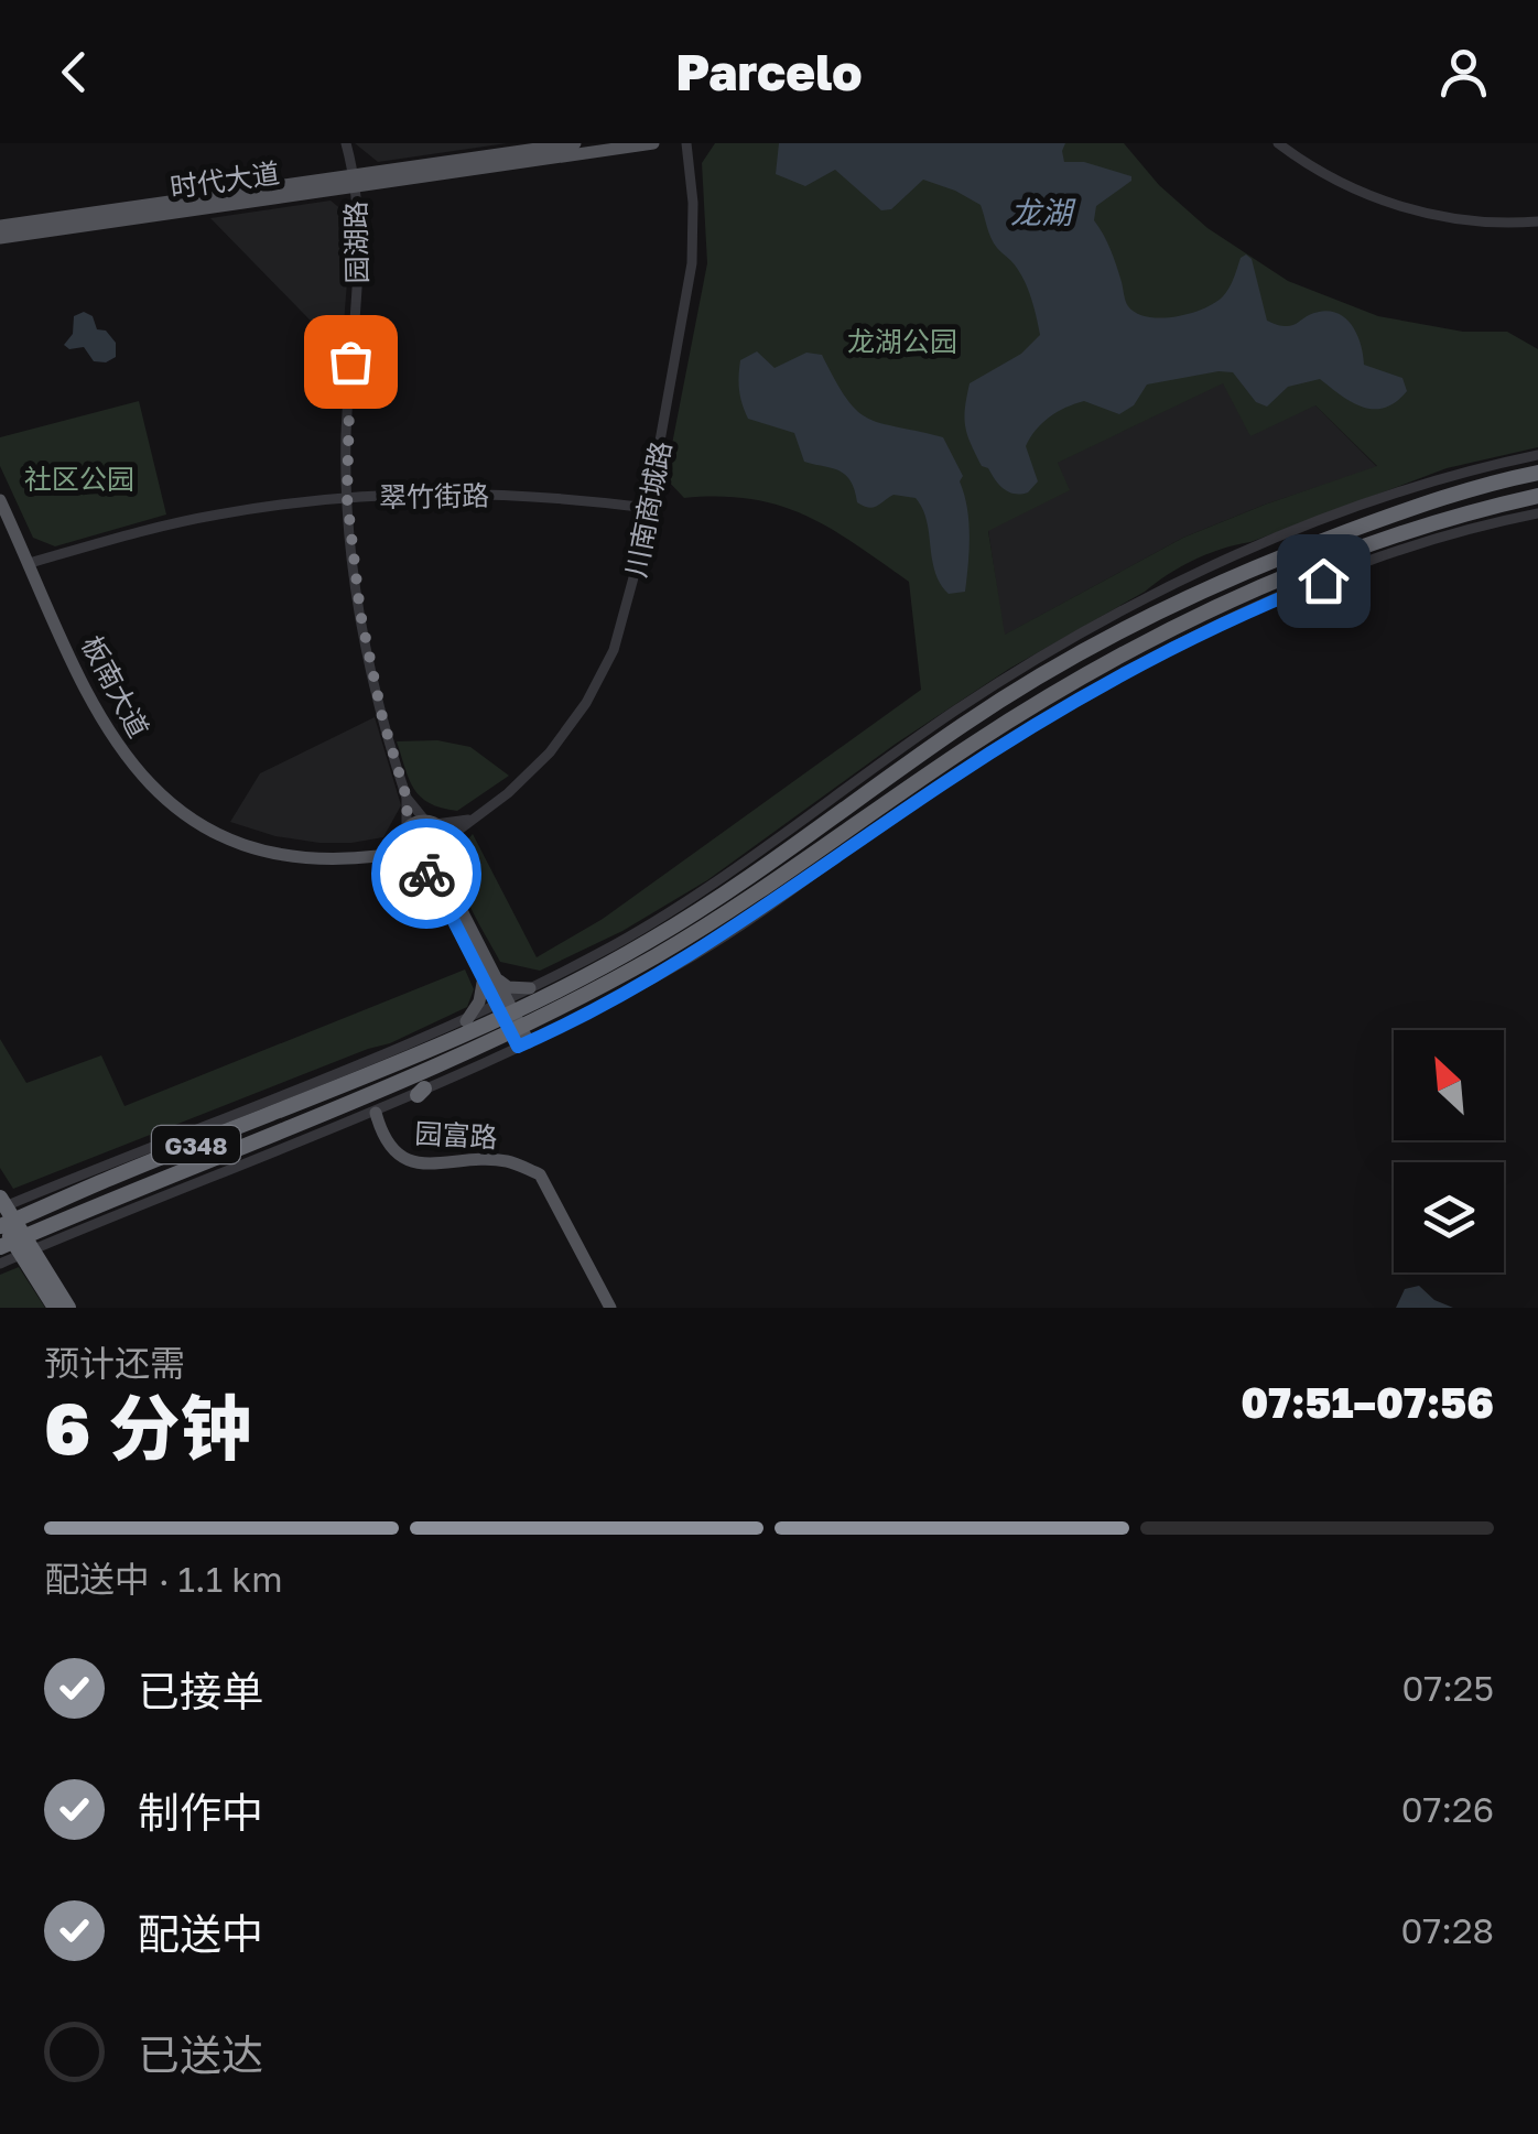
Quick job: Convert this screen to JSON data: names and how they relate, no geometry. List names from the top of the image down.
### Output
{
  "streets": {
    "highway": ["G348"],
    "main road": ["时代大道", "板南大道", "园富路"],
    "street": ["园湖路", "翠竹街路", "川南商城路"]
  },
  "crossings": [
    ["时代大道", "园湖路"],
    ["园湖路", "翠竹街路"],
    ["翠竹街路", "川南商城路"],
    ["翠竹街路", "板南大道"],
    ["川南商城路", "板南大道"]
  ],
  "water": ["龙湖"],
  "parks": ["龙湖公园", "社区公园"],
  "north": "top left",
  "page": {
    "header": "Parcelo",
    "heading": ["6 分钟", "预计还需", "07:51–07:56"],
    "bar": "配送中 · 1.1 km",
    "list": [
      ["已接单", "07:25"],
      ["制作中", "07:26"],
      ["配送中", "07:28"],
      "已送达"
    ]
  }
}
